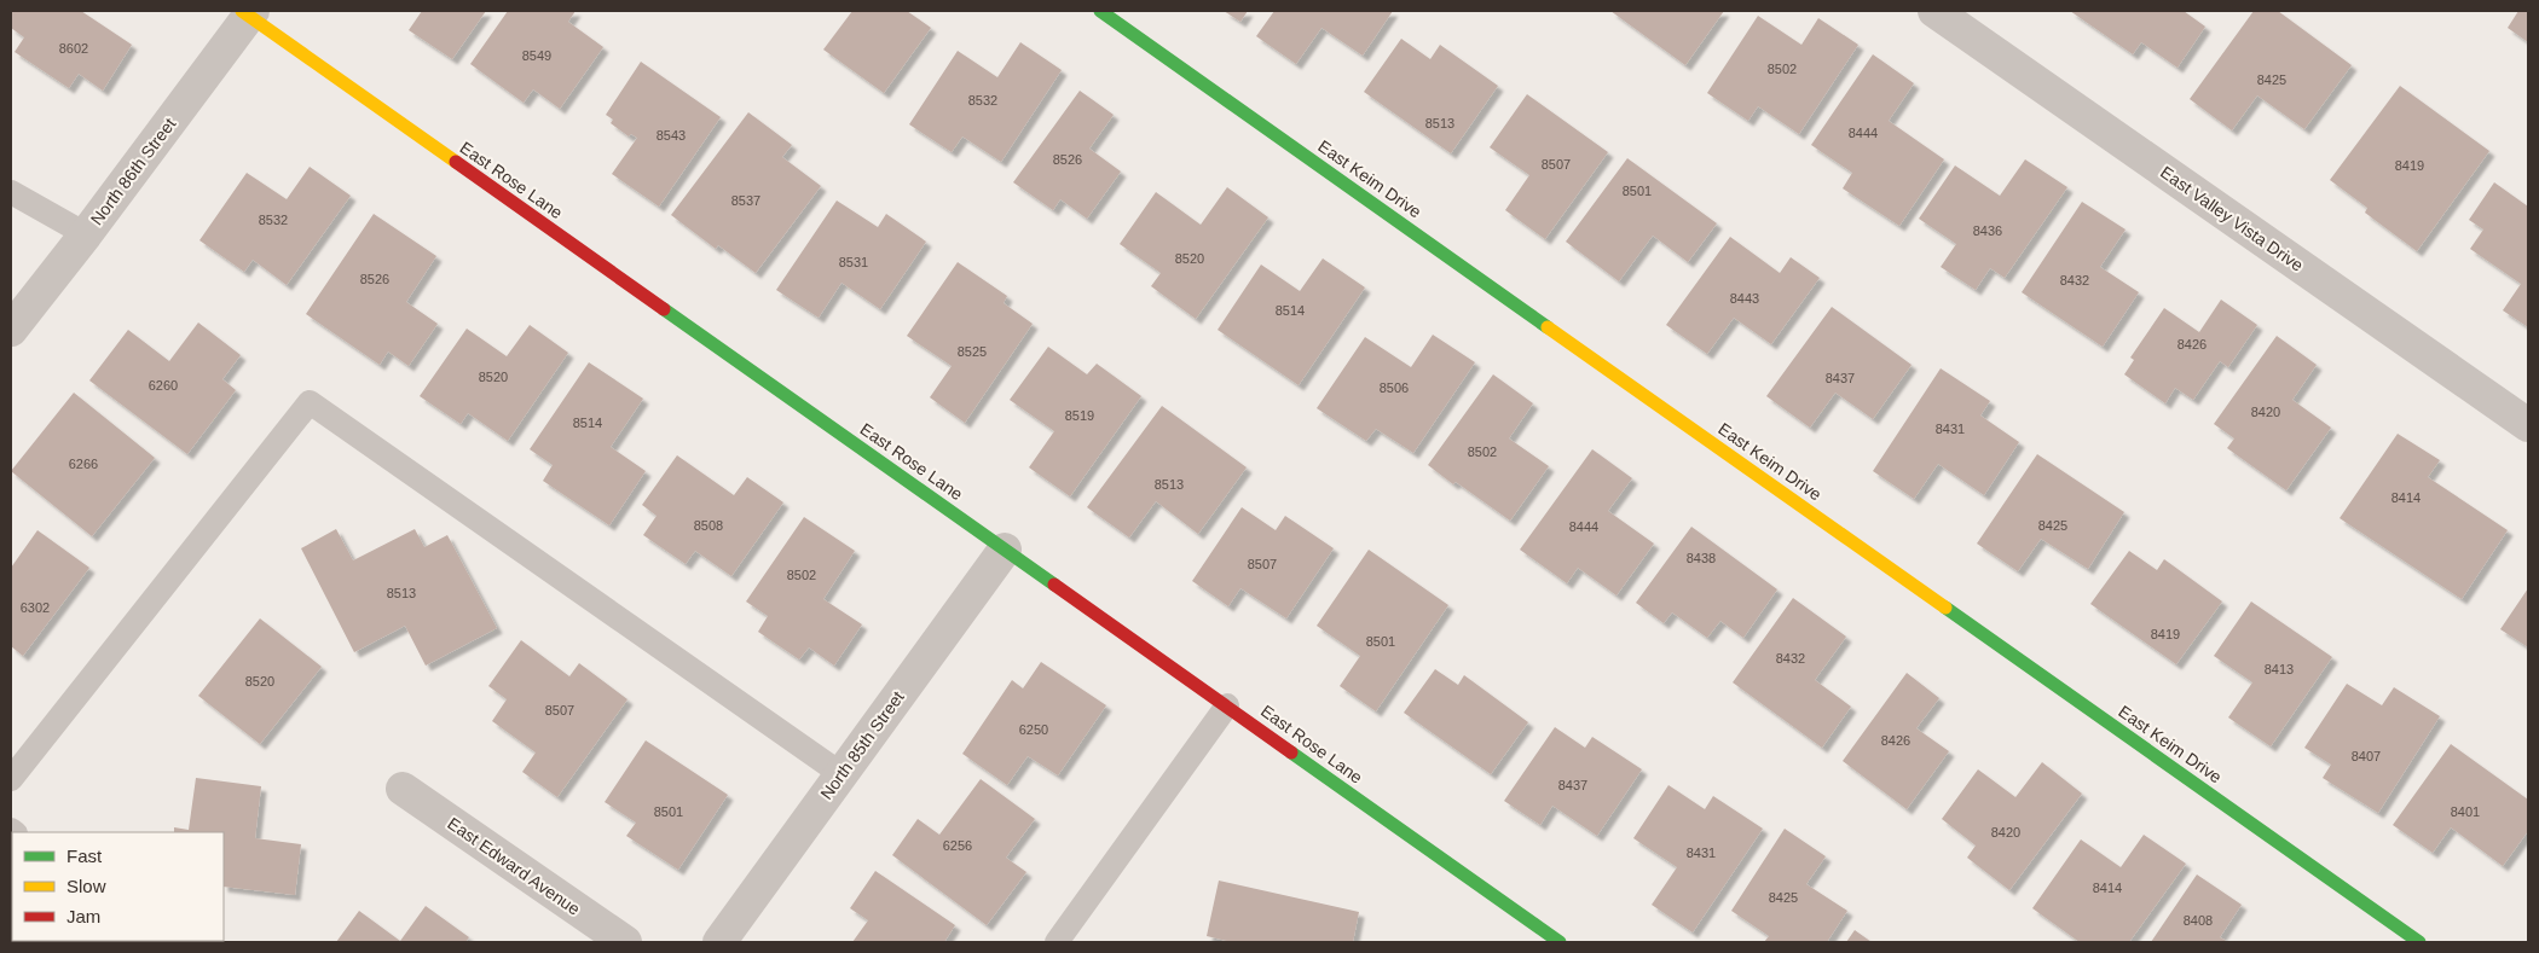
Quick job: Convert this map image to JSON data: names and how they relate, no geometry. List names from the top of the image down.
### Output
{
  "streets": {
    "street": [
      "North 86th Street",
      "East Keim Drive",
      "East Rose Lane",
      "East Valley Vista Drive",
      "North 85th Street",
      "East Edward Avenue"
    ]
  },
  "crossings": [
    ["North 86th Street", "East Rose Lane"],
    ["East Rose Lane", "North 85th Street"]
  ],
  "house_numbers": [
    "8602",
    "8549",
    "8502",
    "8425",
    "8532",
    "8513",
    "8444",
    "8543",
    "8526",
    "8507",
    "8419",
    "8501",
    "8537",
    "8532",
    "8436",
    "8520",
    "8531",
    "8526",
    "8432",
    "8443",
    "8514",
    "8426",
    "8525",
    "8520",
    "8437",
    "6260",
    "8506",
    "8420",
    "8519",
    "8514",
    "8431",
    "8502",
    "6266",
    "8513",
    "8414",
    "8508",
    "8425",
    "8444",
    "8438",
    "8507",
    "8502",
    "8513",
    "6302",
    "8419",
    "8501",
    "8432",
    "8413",
    "8520",
    "8507",
    "6250",
    "8426",
    "8407",
    "8437",
    "8501",
    "8401",
    "8420",
    "6256",
    "8431",
    "8414",
    "8425",
    "8408"
  ],
  "legend": ["Fast", "Slow", "Jam"]
}
